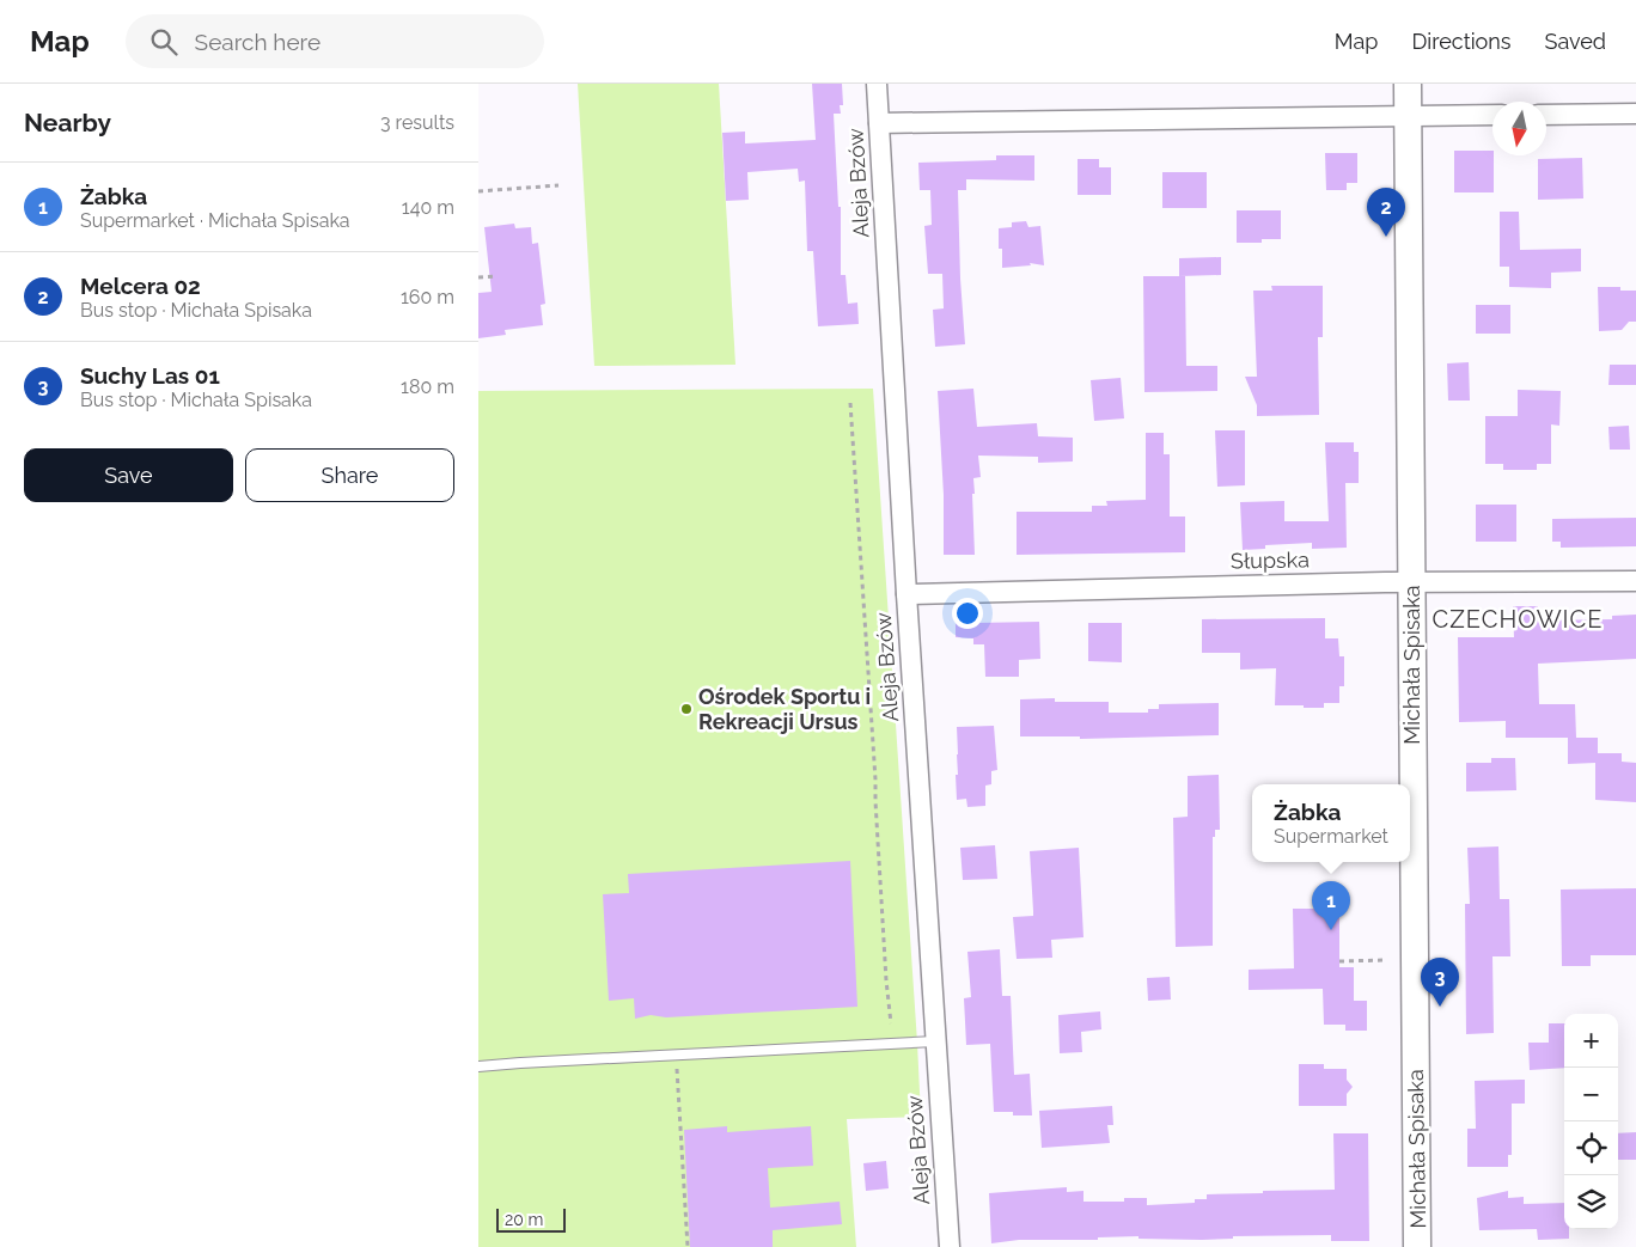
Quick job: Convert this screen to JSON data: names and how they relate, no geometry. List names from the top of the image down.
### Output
{
  "streets": {
    "street": ["Aleja Bzów", "Słupska", "Michała Spisaka"]
  },
  "crossings": [
    ["Aleja Bzów", "Słupska"],
    ["Słupska", "Michała Spisaka"]
  ],
  "districts": ["CZECHOWICE"],
  "places": ["Ośrodek Sportu i Rekreacji Ursus"],
  "scale_bar": "20 m",
  "north": "bottom",
  "page": {
    "header": "Map",
    "search": "Search here",
    "nav": ["Map", "Directions", "Saved"],
    "heading": ["Nearby", "3 results"],
    "list": [
      {
        "mark": "1",
        "name": "Żabka",
        "note": "Supermarket · Michała Spisaka",
        "value": "140 m"
      },
      {
        "mark": "2",
        "name": "Melcera 02",
        "note": "Bus stop · Michała Spisaka",
        "value": "160 m"
      },
      {
        "mark": "3",
        "name": "Suchy Las 01",
        "note": "Bus stop · Michała Spisaka",
        "value": "180 m"
      }
    ],
    "pins": ["2", "1", "3"],
    "buttons": ["Save", "Share"],
    "popup": ["Żabka", "Supermarket"],
    "map_buttons": ["+", "−"],
    "scale": "20 m"
  }
}
